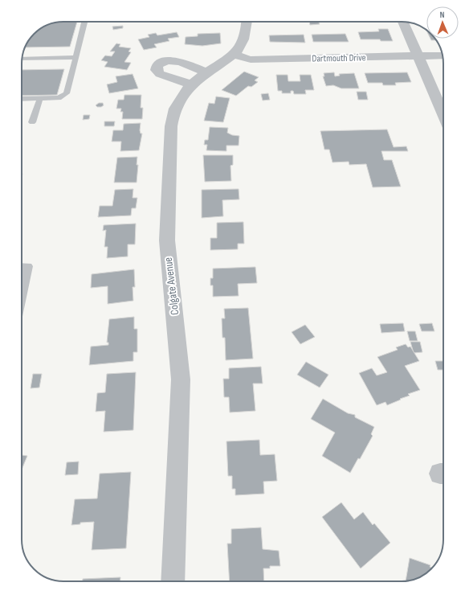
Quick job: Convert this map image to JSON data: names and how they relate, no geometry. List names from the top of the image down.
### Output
{
  "streets": {
    "street": ["Dartmouth Drive", "Colgate Avenue"]
  },
  "crossings": [
    ["Dartmouth Drive", "Colgate Avenue"]
  ],
  "north": "top"
}
